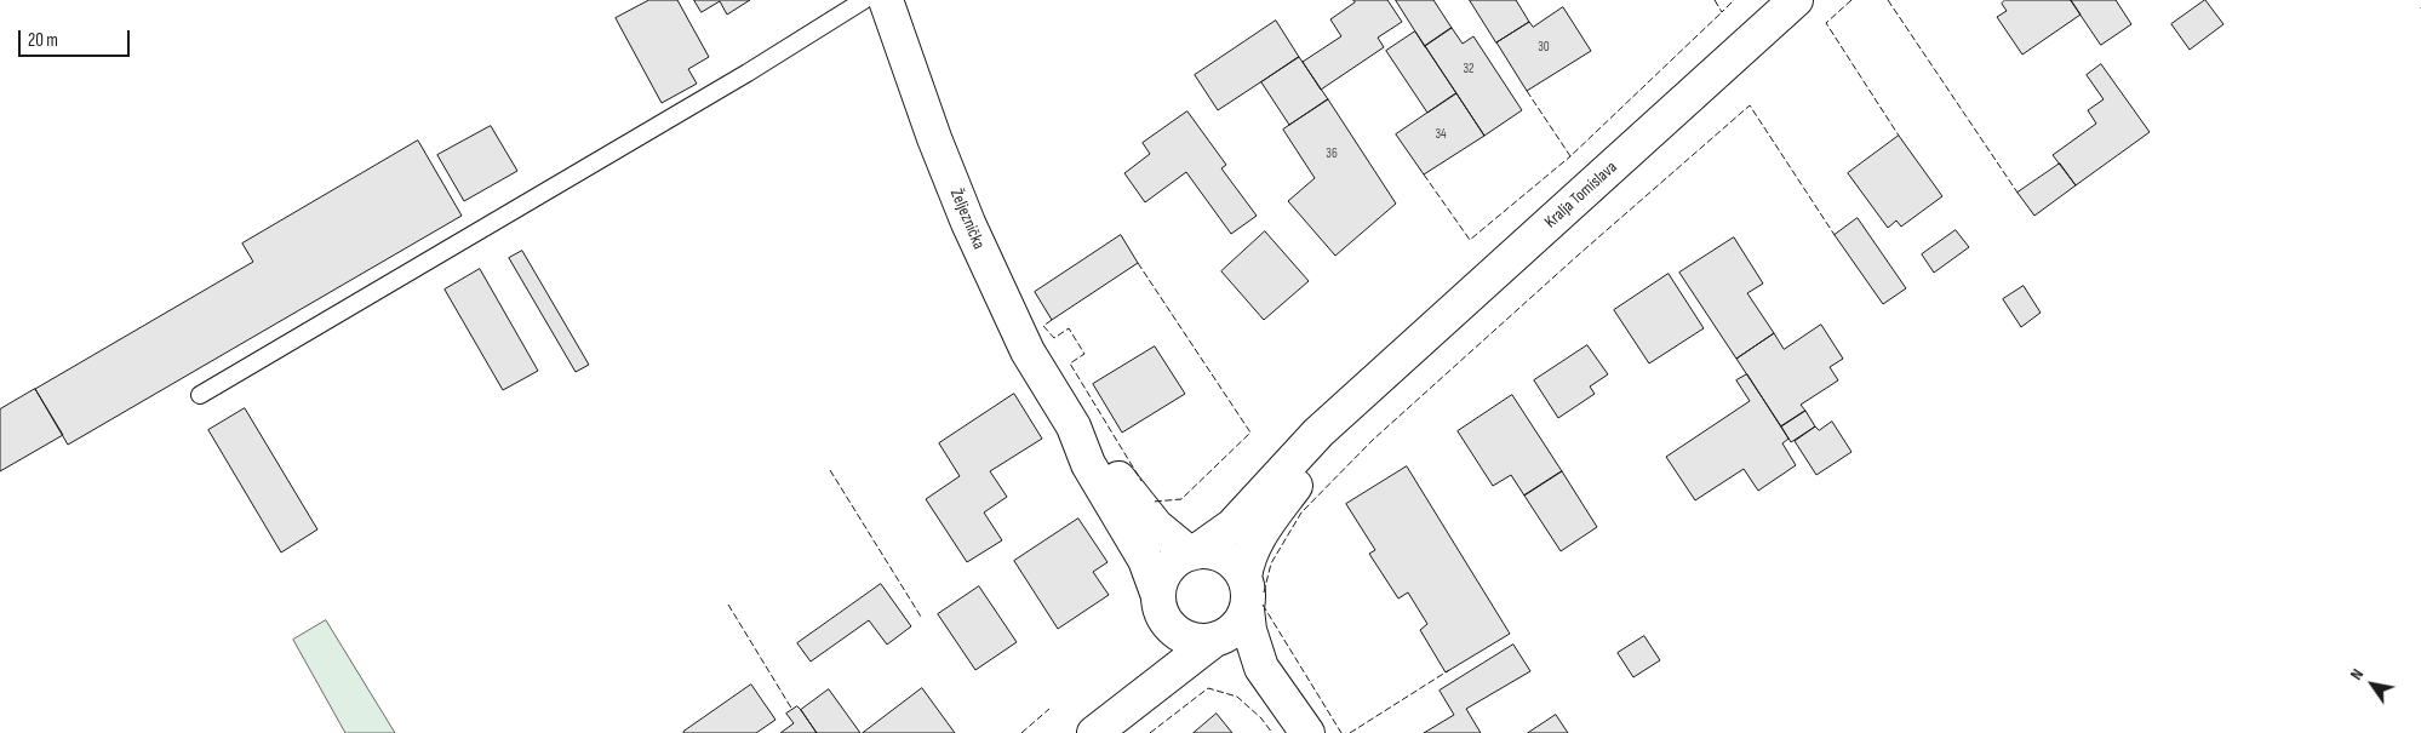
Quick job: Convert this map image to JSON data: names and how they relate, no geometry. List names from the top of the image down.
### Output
{
  "streets": {
    "street": ["Kralja Tomislava", "Željeznička"]
  },
  "crossings": [
    ["Kralja Tomislava", "Željeznička"]
  ],
  "house_numbers": [
    "30",
    "32",
    "34",
    "36"
  ],
  "scale_bar": "20 m",
  "north": "top left"
}
